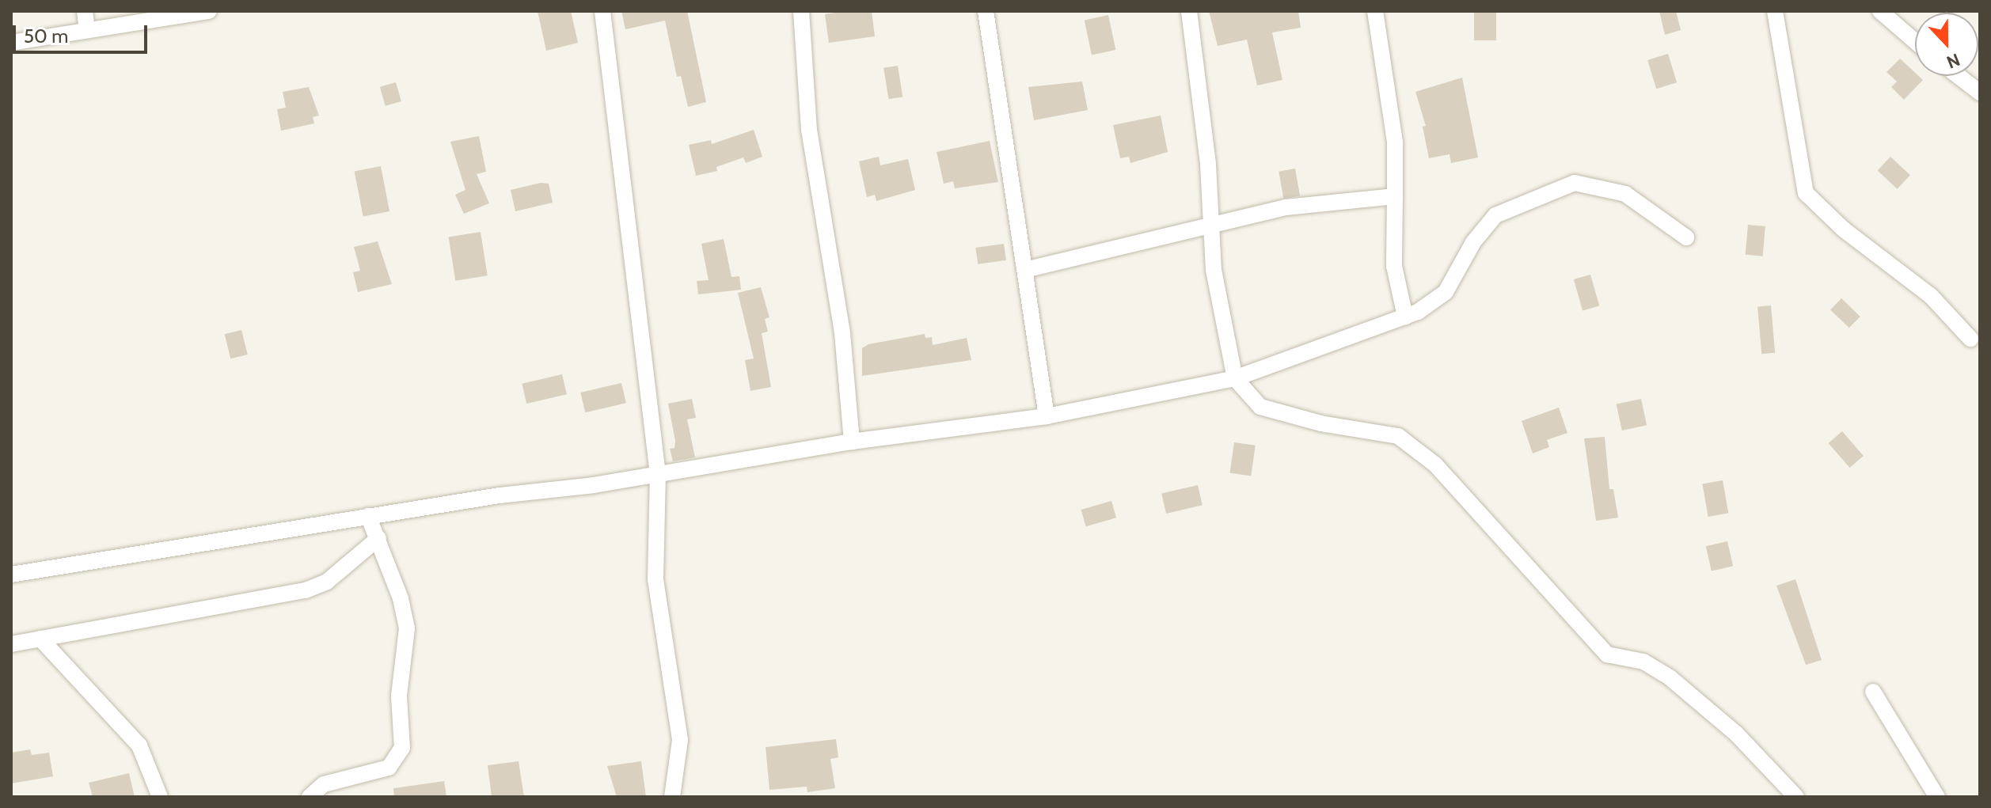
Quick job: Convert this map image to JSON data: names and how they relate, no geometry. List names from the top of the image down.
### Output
{
  "scale_bar": "50 m",
  "north": "bottom"
}
